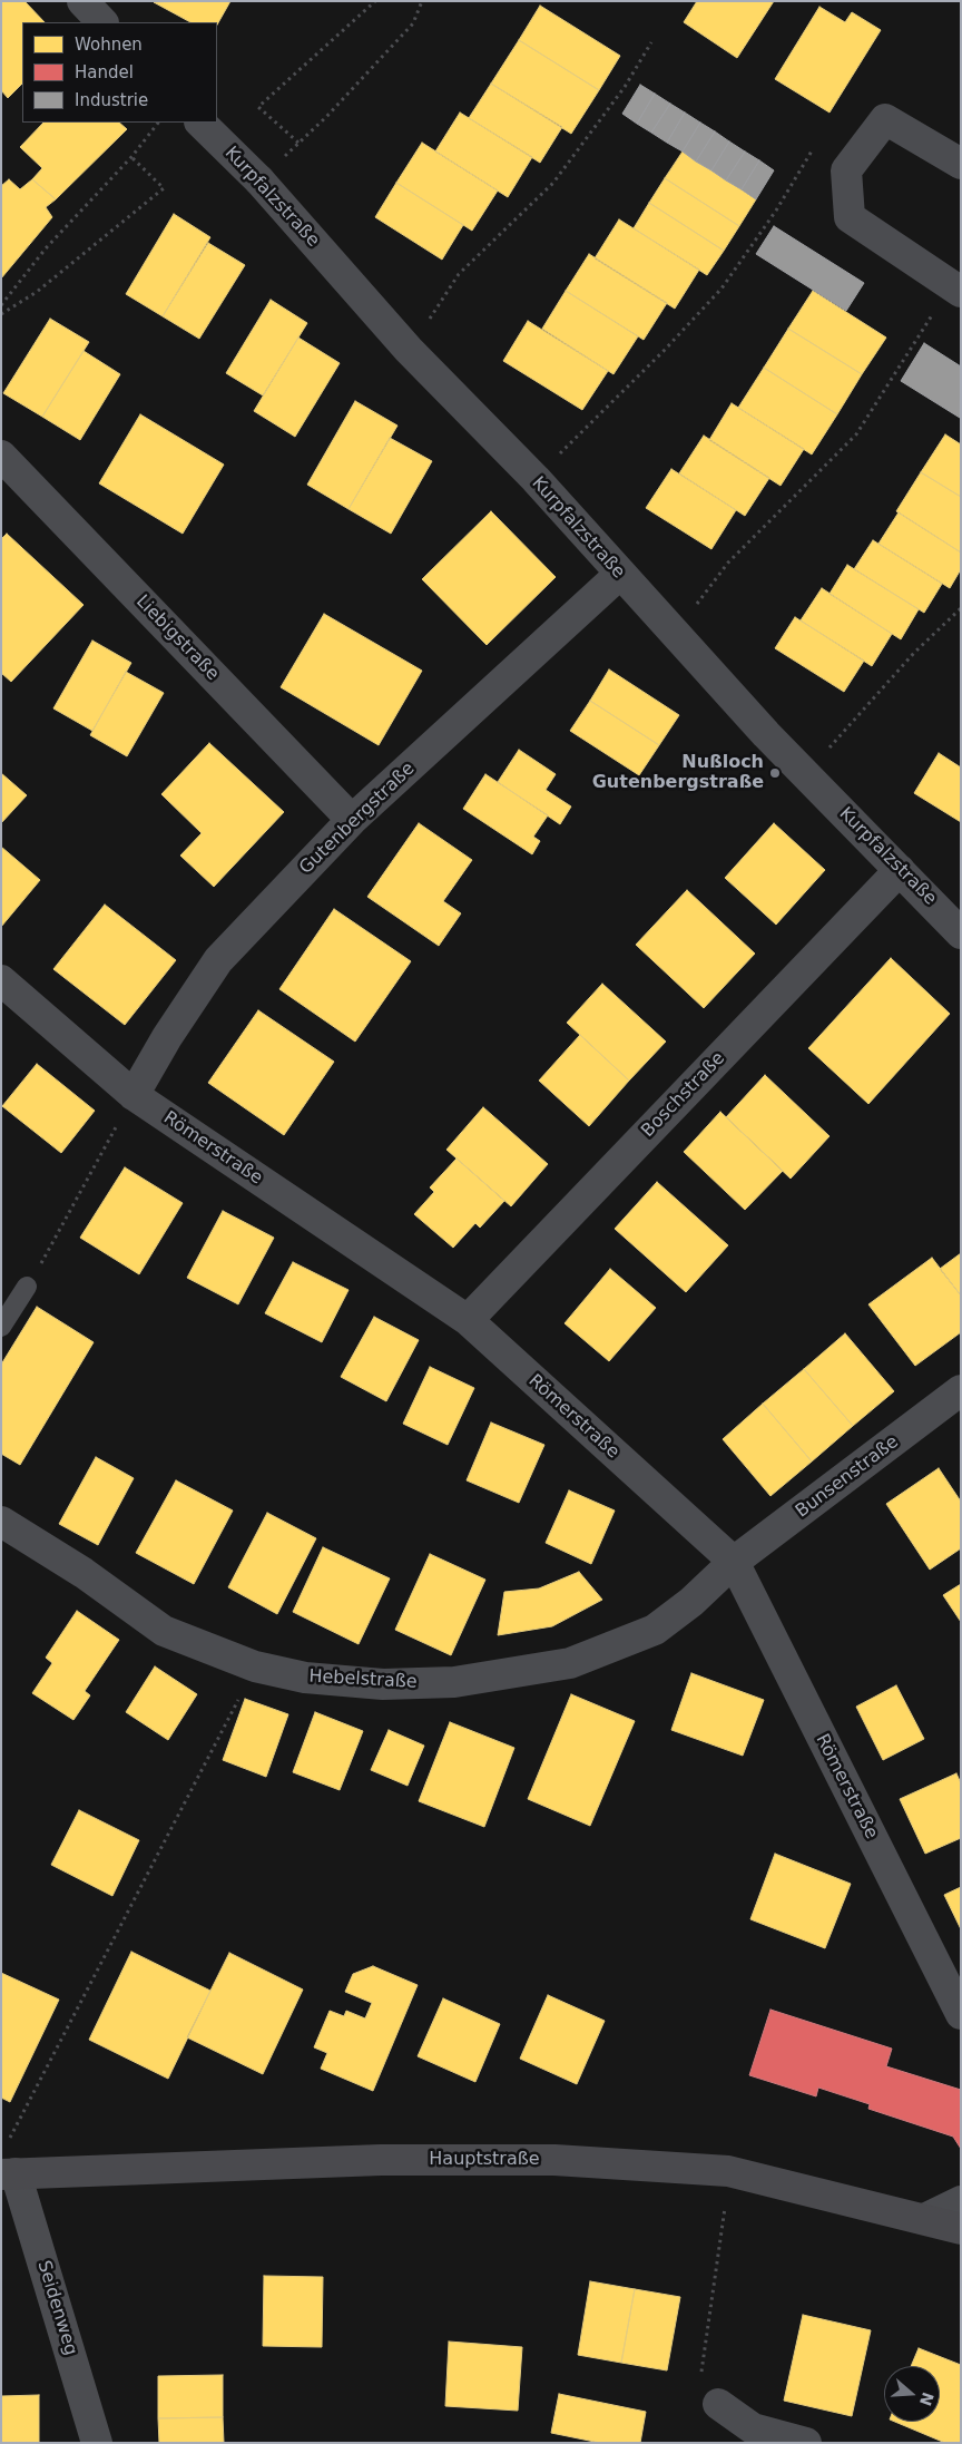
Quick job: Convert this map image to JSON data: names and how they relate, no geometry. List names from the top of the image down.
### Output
{
  "streets": {
    "main road": ["Hauptstraße"],
    "street": [
      "Kurpfalzstraße",
      "Liebigstraße",
      "Gutenbergstraße",
      "Boschstraße",
      "Römerstraße",
      "Bunsenstraße",
      "Hebelstraße",
      "Seidenweg"
    ]
  },
  "crossings": [
    ["Kurpfalzstraße", "Gutenbergstraße"],
    ["Kurpfalzstraße", "Boschstraße"],
    ["Liebigstraße", "Gutenbergstraße"],
    ["Gutenbergstraße", "Römerstraße"],
    ["Boschstraße", "Römerstraße"],
    ["Römerstraße", "Bunsenstraße"],
    ["Römerstraße", "Hebelstraße"],
    ["Bunsenstraße", "Hebelstraße"],
    ["Hauptstraße", "Seidenweg"]
  ],
  "places": ["Nußloch Gutenbergstraße"],
  "legend": ["Wohnen", "Handel", "Industrie"],
  "north": "right"
}
